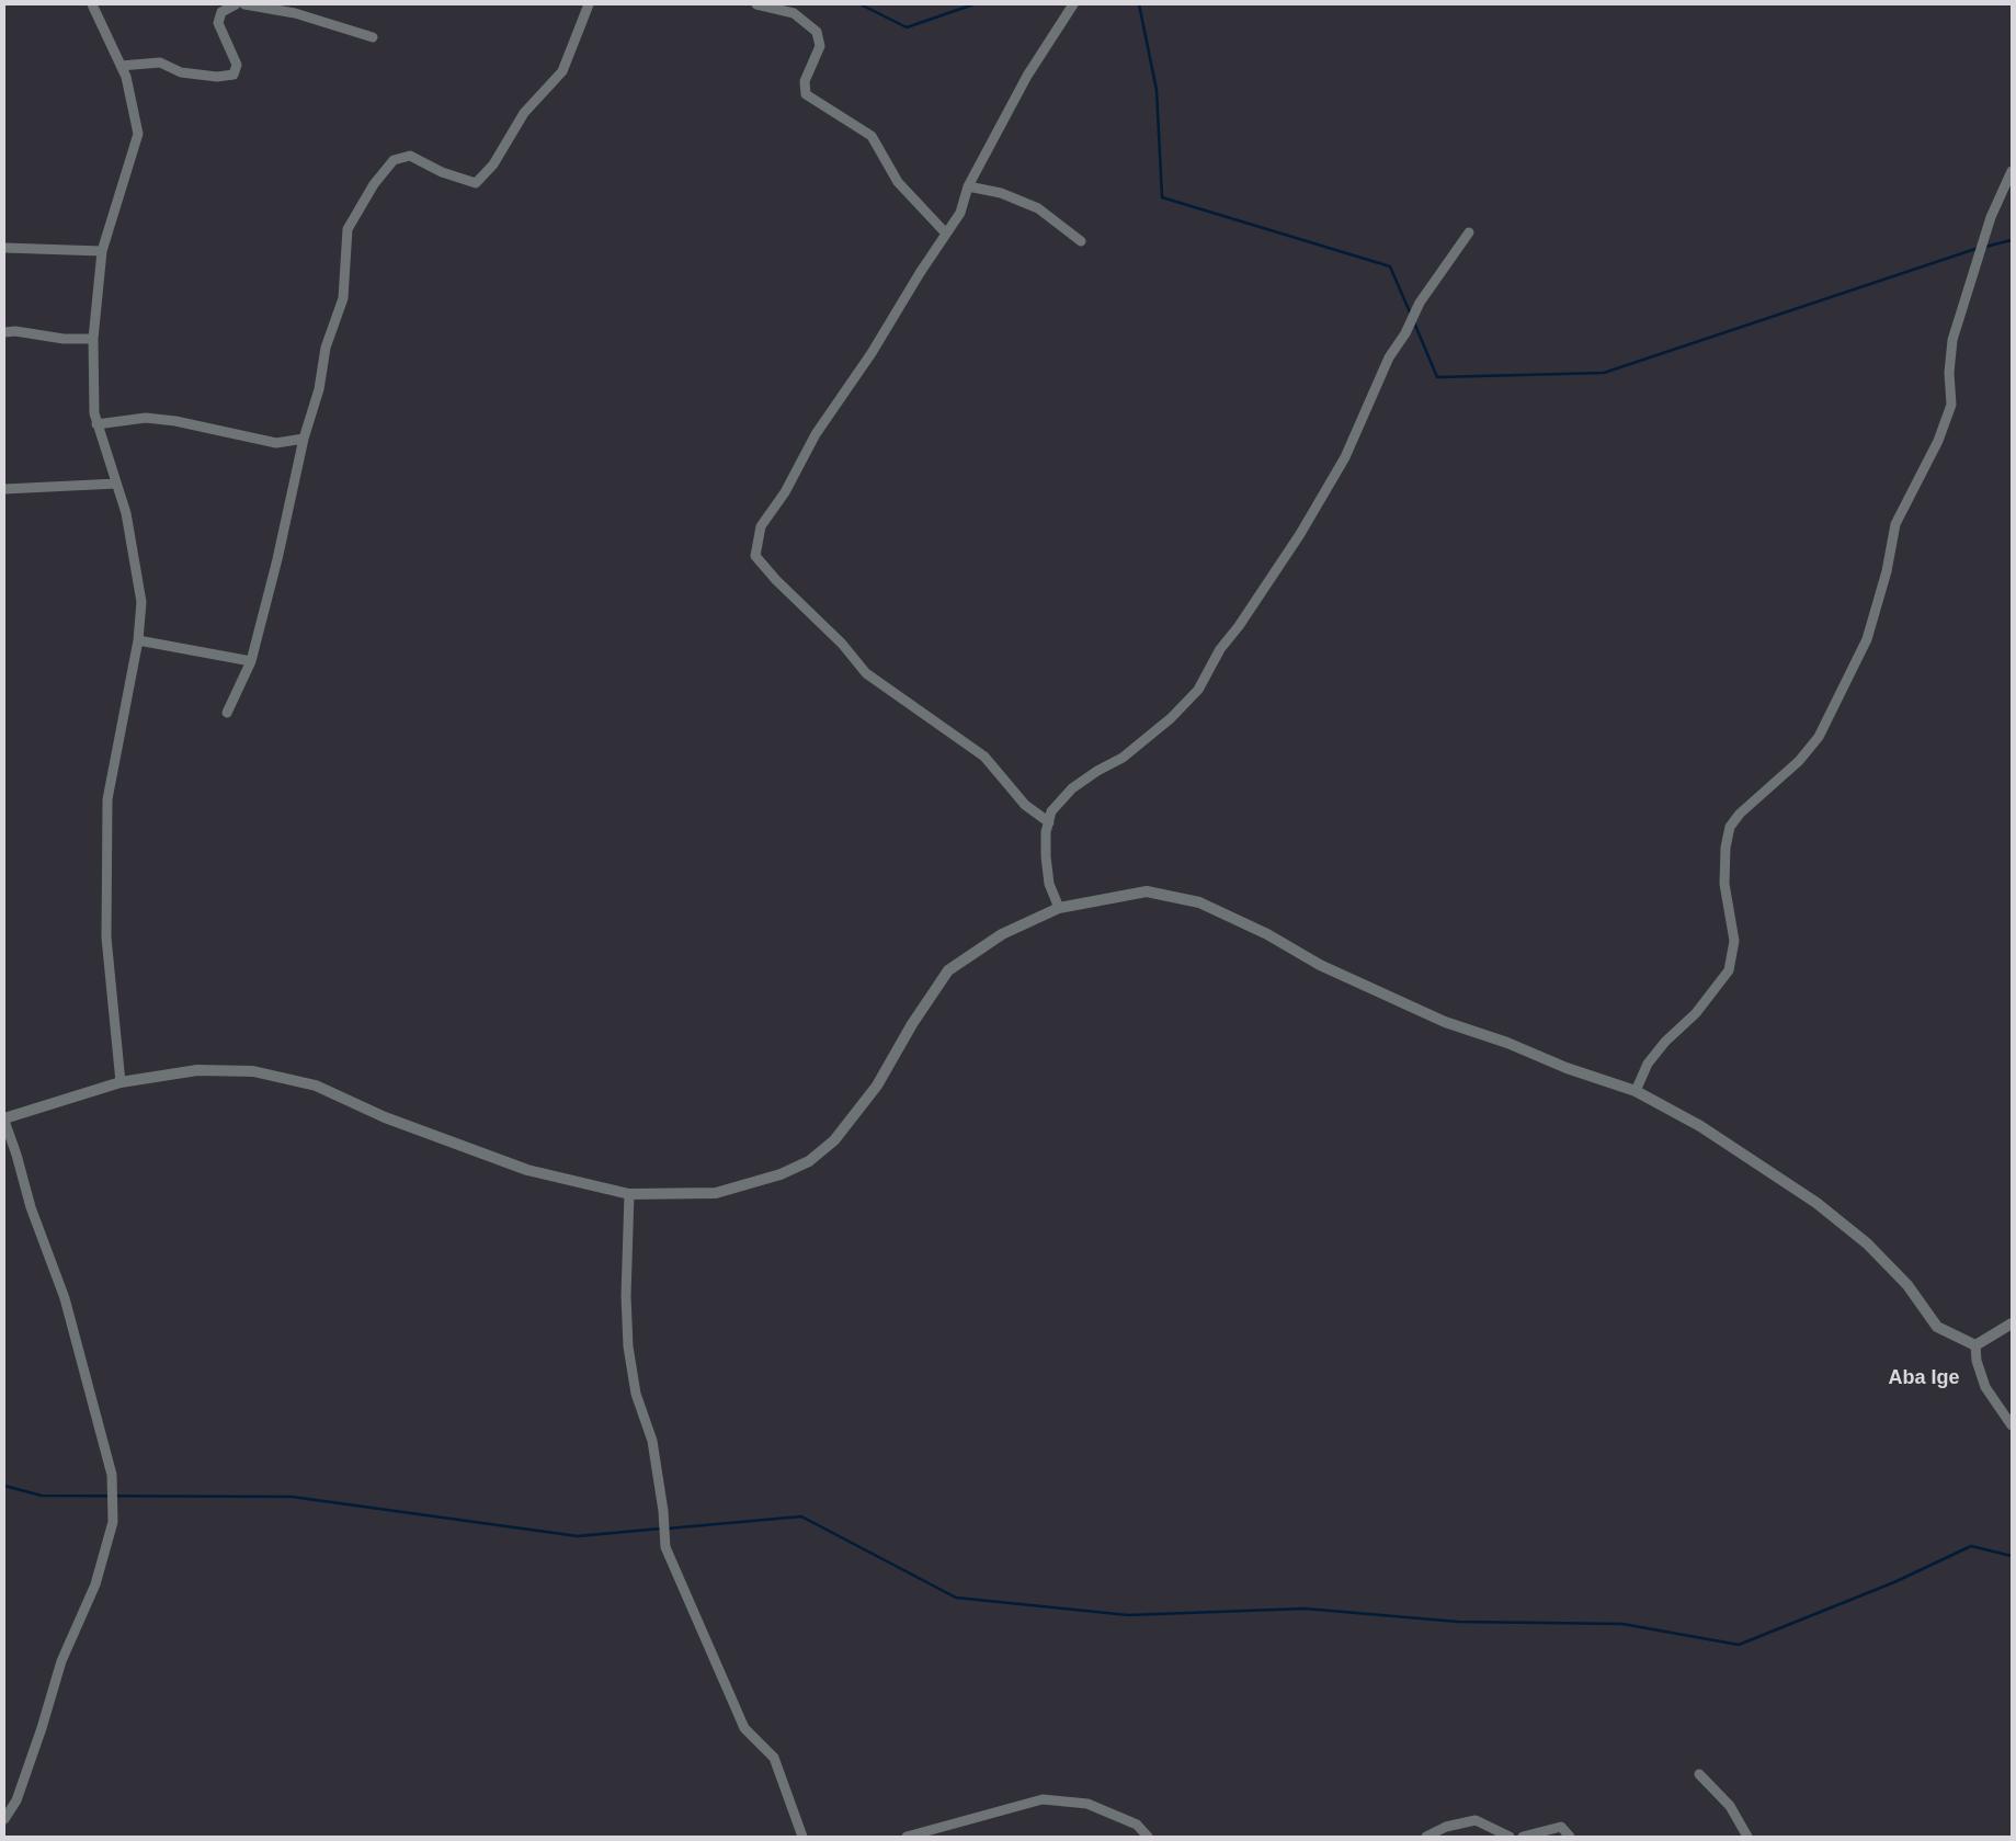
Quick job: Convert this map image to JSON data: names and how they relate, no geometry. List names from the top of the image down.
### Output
{
  "districts": ["Aba Ige"]
}
